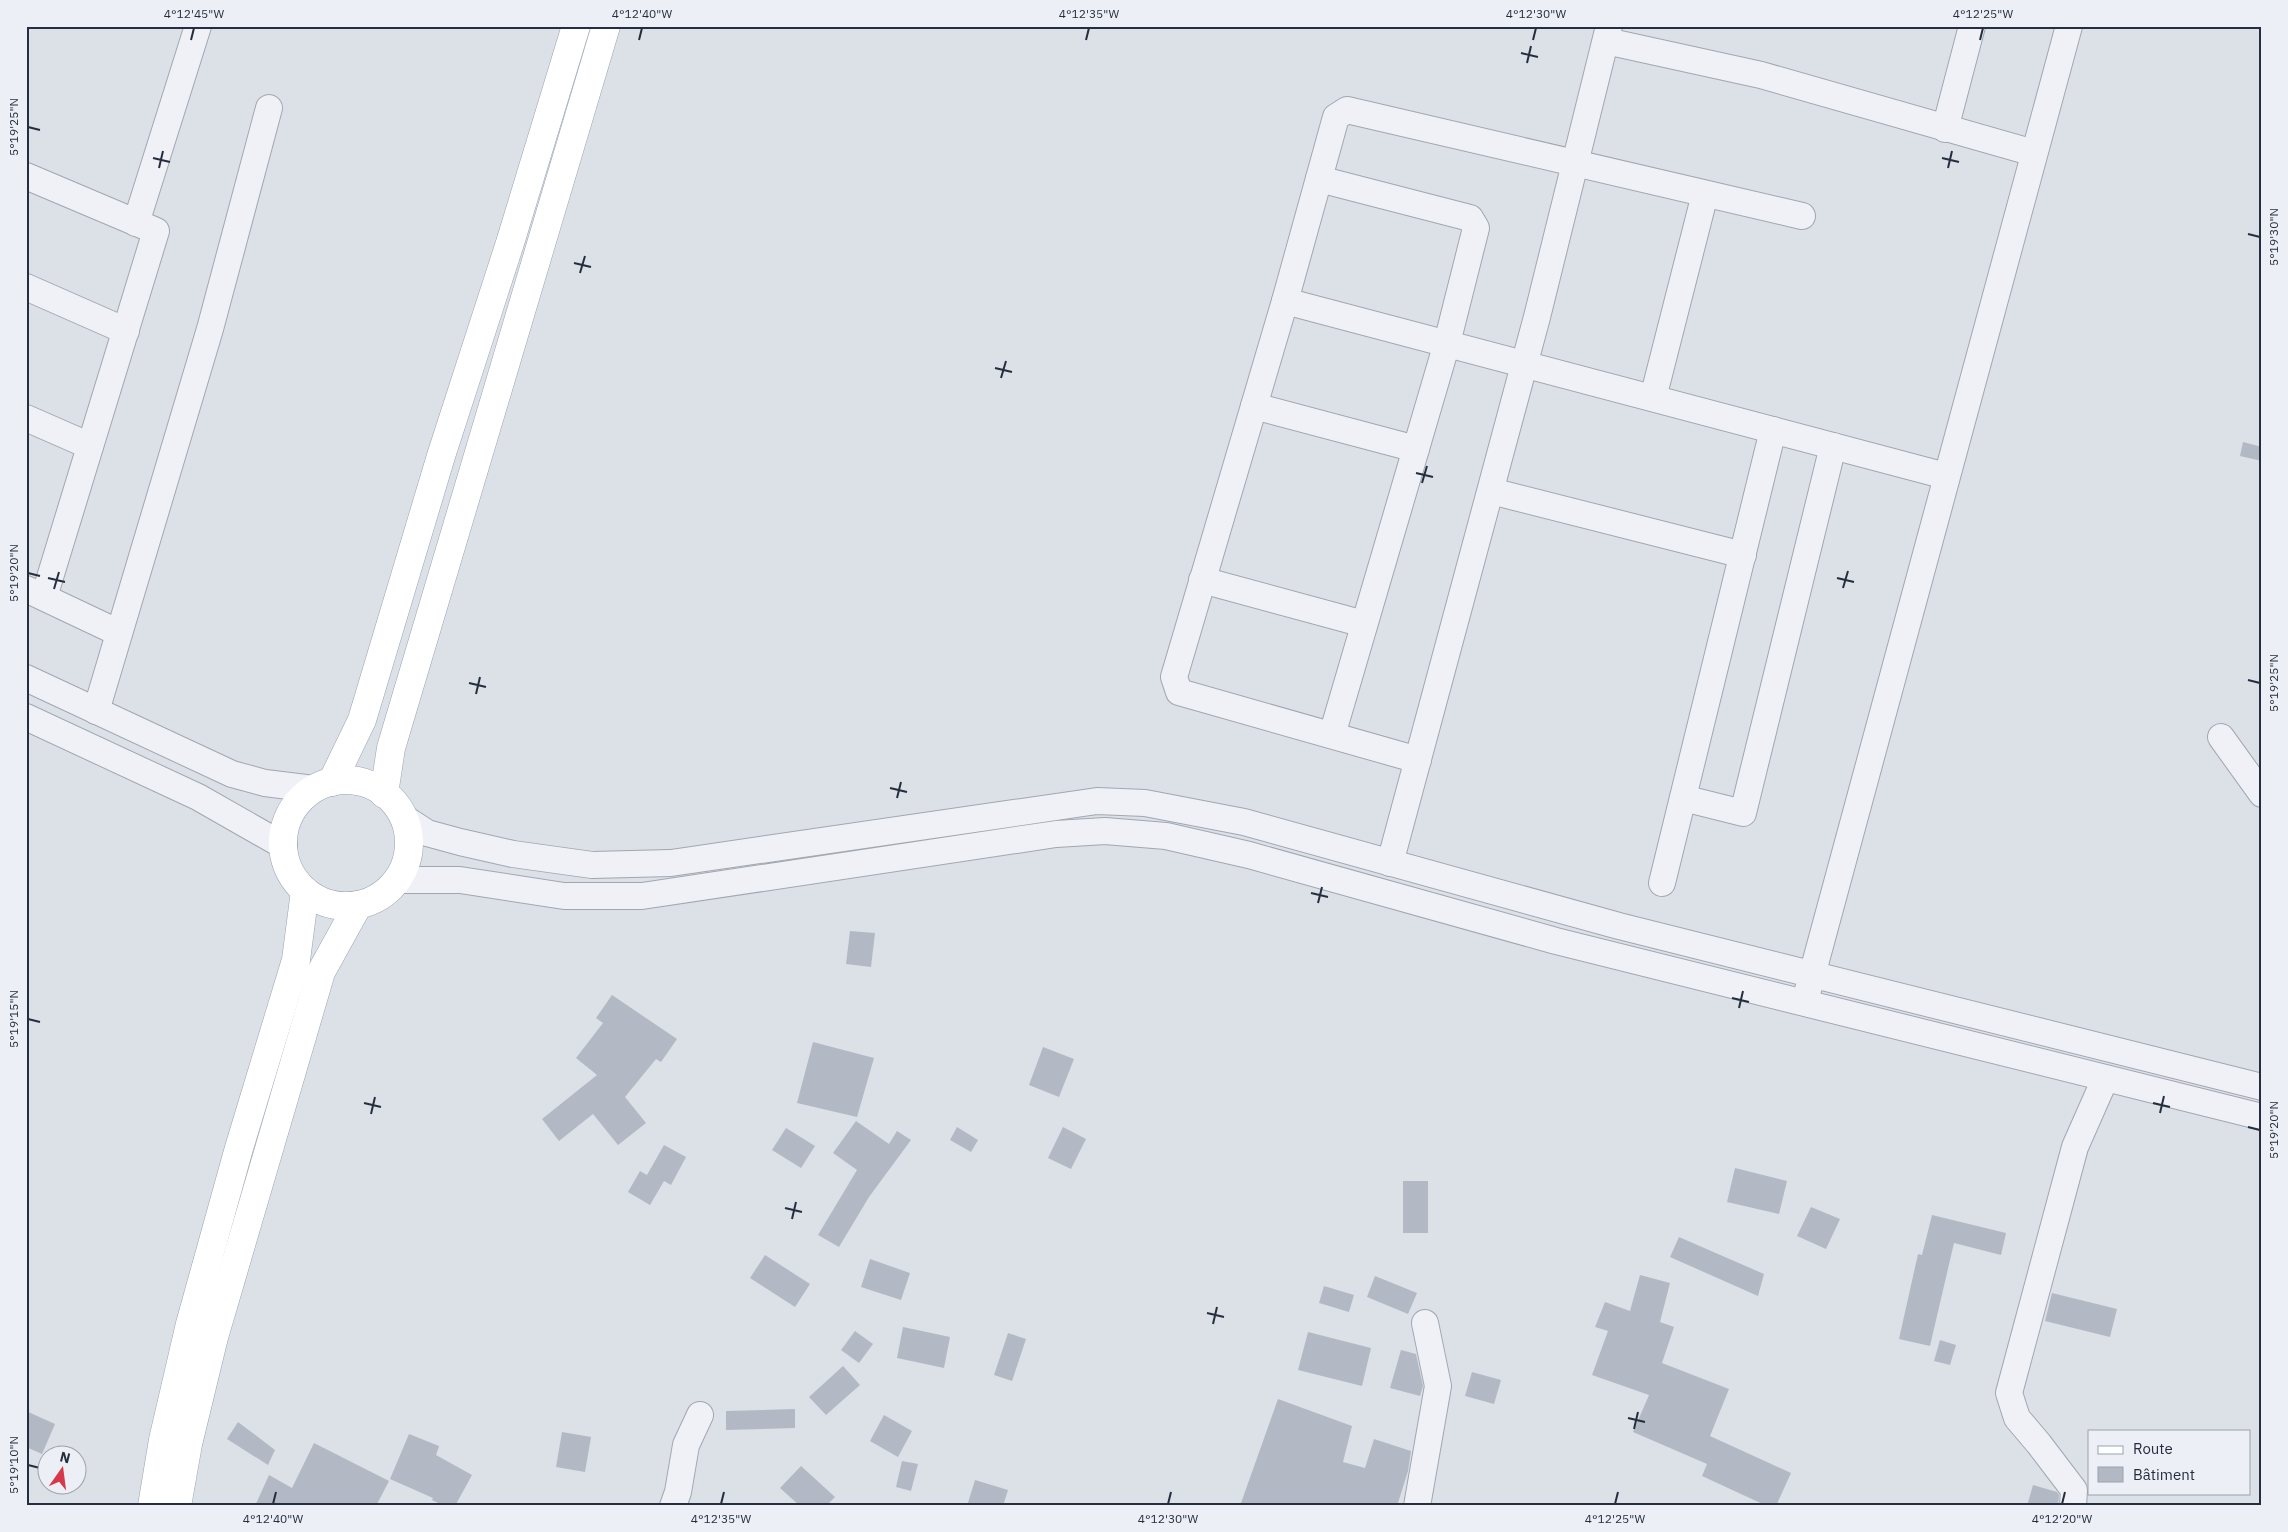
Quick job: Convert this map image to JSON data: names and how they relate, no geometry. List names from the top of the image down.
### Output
{
  "legend": ["Route", "Bâtiment"],
  "north": "top",
  "coordinates": [
    "4°12'45\"W",
    "4°12'40\"W",
    "4°12'35\"W",
    "4°12'30\"W",
    "4°12'25\"W",
    "5°19'25\"N",
    "5°19'30\"N",
    "5°19'20\"N",
    "5°19'15\"N",
    "5°19'10\"N",
    "4°12'20\"W"
  ]
}
